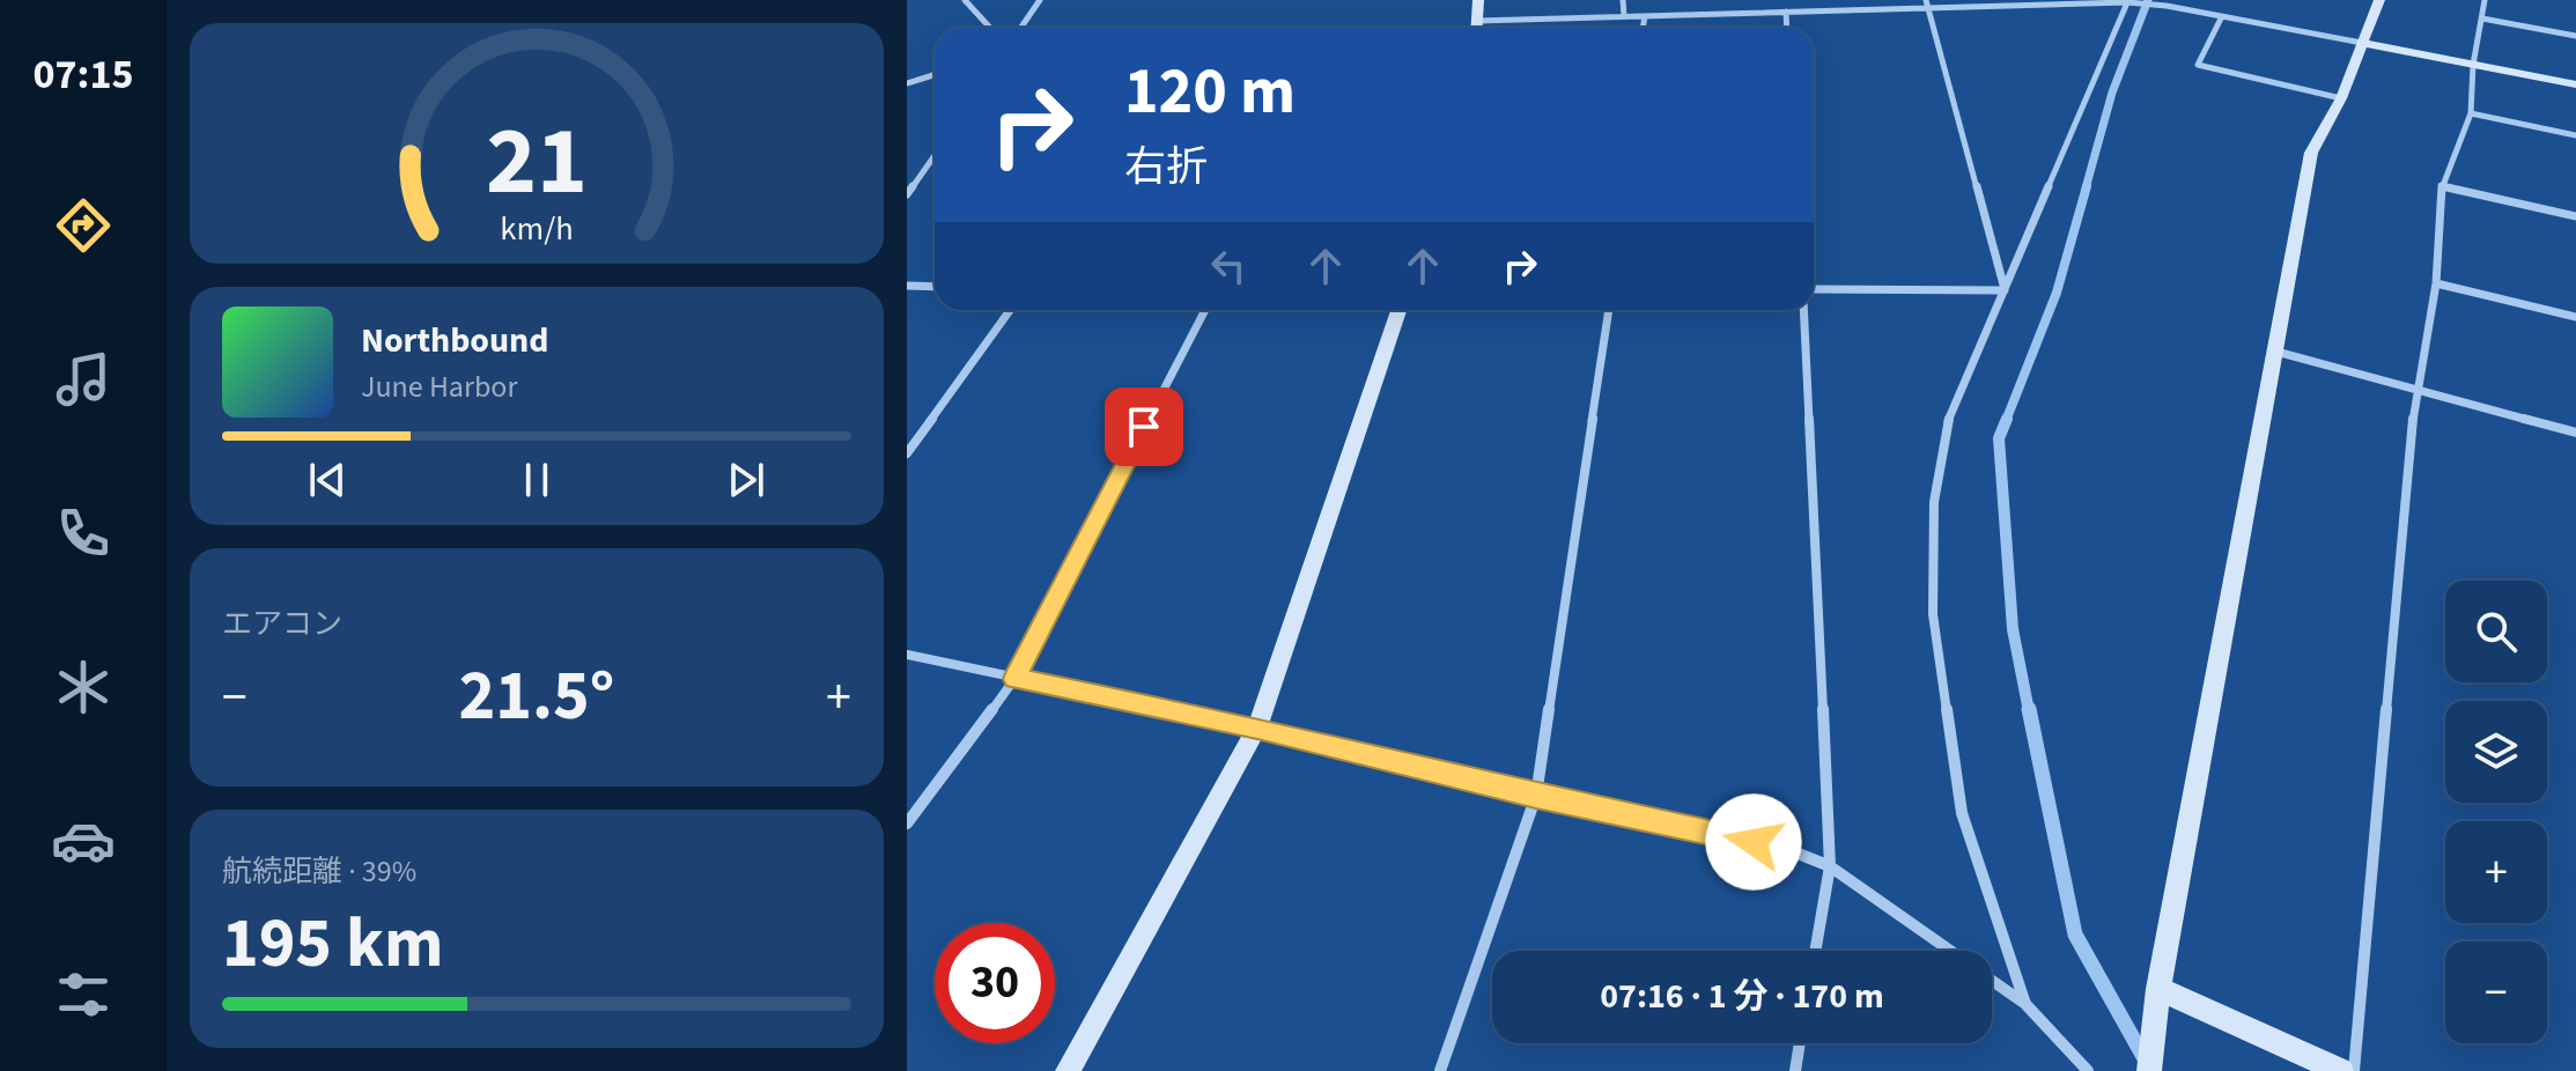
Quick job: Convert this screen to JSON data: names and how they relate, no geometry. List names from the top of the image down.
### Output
{
  "page": {
    "tabs": "07:15",
    "turn": ["120 m", "右折"],
    "song": ["Northbound", "June Harbor"],
    "tile": [
      "エアコン",
      ["航続距離 · 39%", "195 km"]
    ],
    "map_buttons": ["+", "−"],
    "heat": ["−", "21.5°", "+"],
    "limit": "30",
    "trip": "07:16 · 1 分 · 170 m",
    "gauge": ["21", "km/h"]
  }
}
